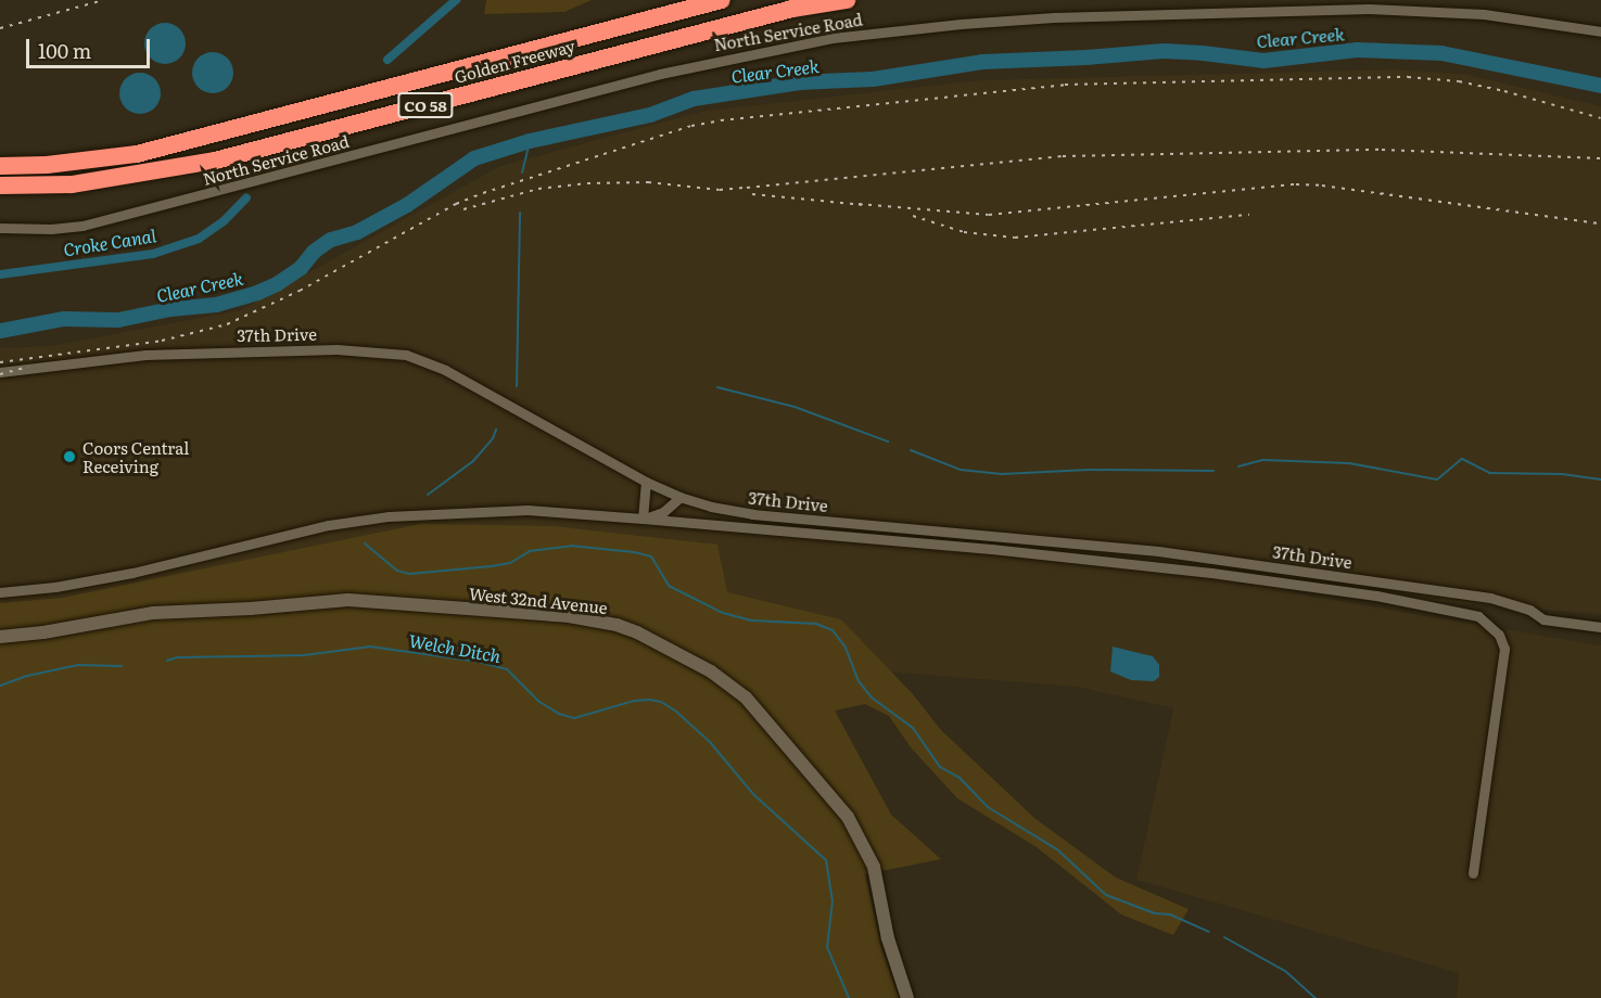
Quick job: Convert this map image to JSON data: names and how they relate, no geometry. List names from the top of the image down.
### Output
{
  "streets": {
    "highway": ["Golden Freeway", "CO 58"],
    "street": ["North Service Road", "37th Drive", "West 32nd Avenue"]
  },
  "water": ["Clear Creek", "Croke Canal", "Welch Ditch"],
  "places": ["Coors Central Receiving"],
  "scale_bar": "100 m"
}
